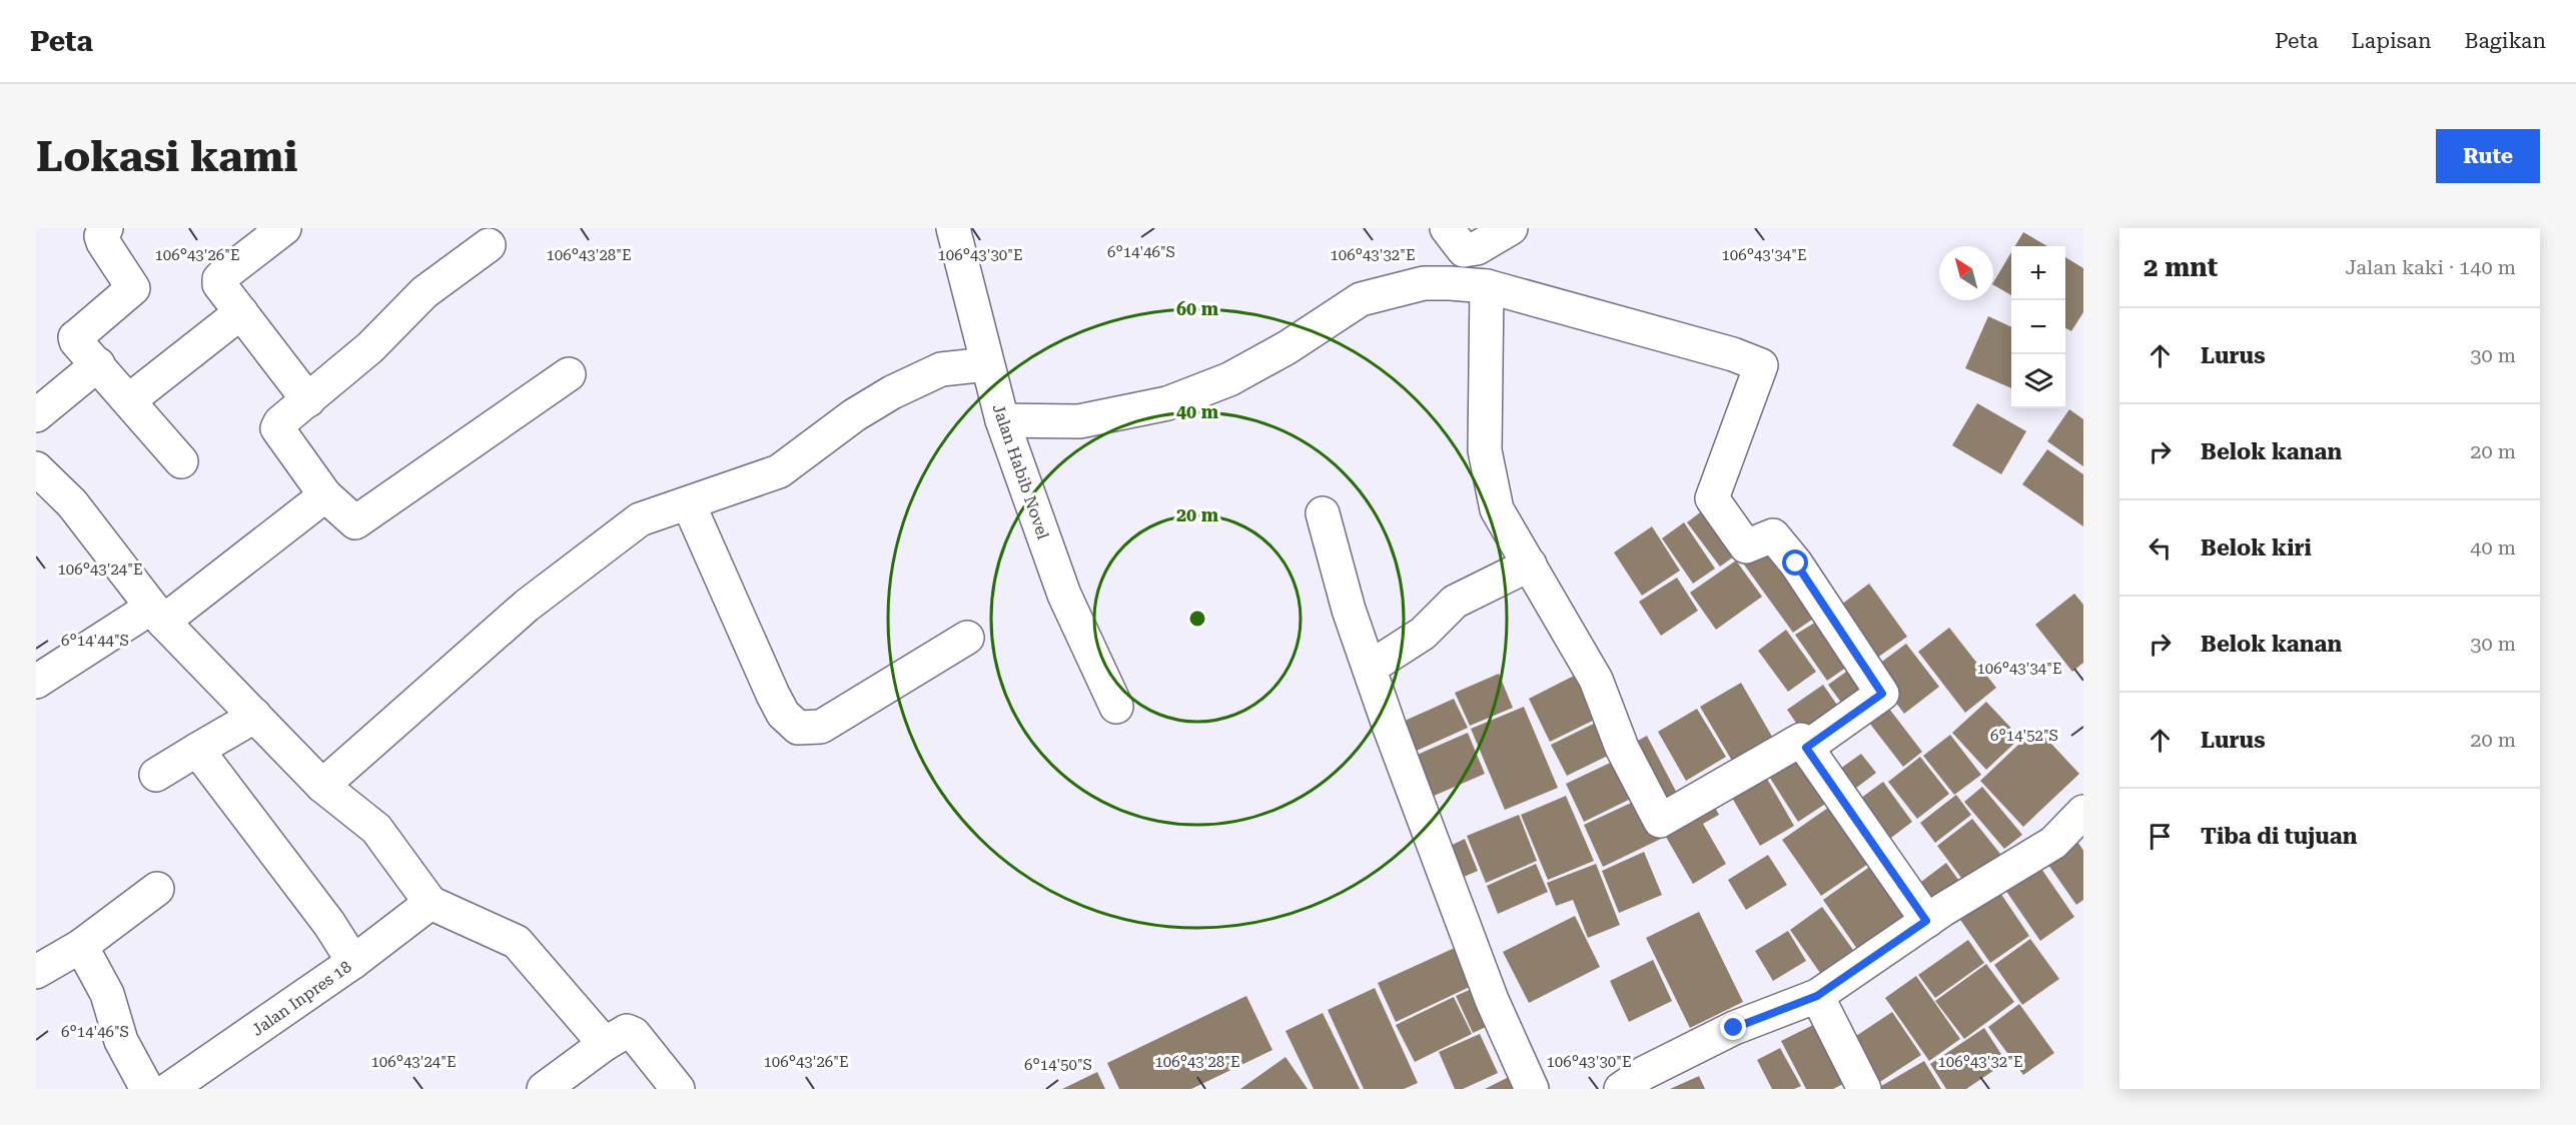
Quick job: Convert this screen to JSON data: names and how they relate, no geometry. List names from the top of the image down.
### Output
{
  "streets": {
    "street": ["Jalan Habib Novel", "Jalan Inpres 18"]
  },
  "north": "top left",
  "page": {
    "header": "Peta",
    "nav": ["Peta", "Lapisan", "Bagikan"],
    "buttons": "Rute",
    "title": "Lokasi kami",
    "heading": ["2 mnt", "Jalan kaki · 140 m"],
    "map_buttons": ["+", "−"],
    "list": [
      ["Lurus", "30 m"],
      ["Belok kanan", "20 m"],
      ["Belok kiri", "40 m"],
      ["Belok kanan", "30 m"],
      ["Lurus", "20 m"],
      "Tiba di tujuan"
    ]
  },
  "coordinates": [
    "6°14'46\"S",
    "106°43'26\"E",
    "106°43'28\"E",
    "106°43'30\"E",
    "106°43'32\"E",
    "106°43'34\"E",
    "106°43'24\"E",
    "6°14'44\"S",
    "6°14'52\"S",
    "6°14'50\"S"
  ],
  "rings": ["60 m", "40 m", "20 m"]
}
